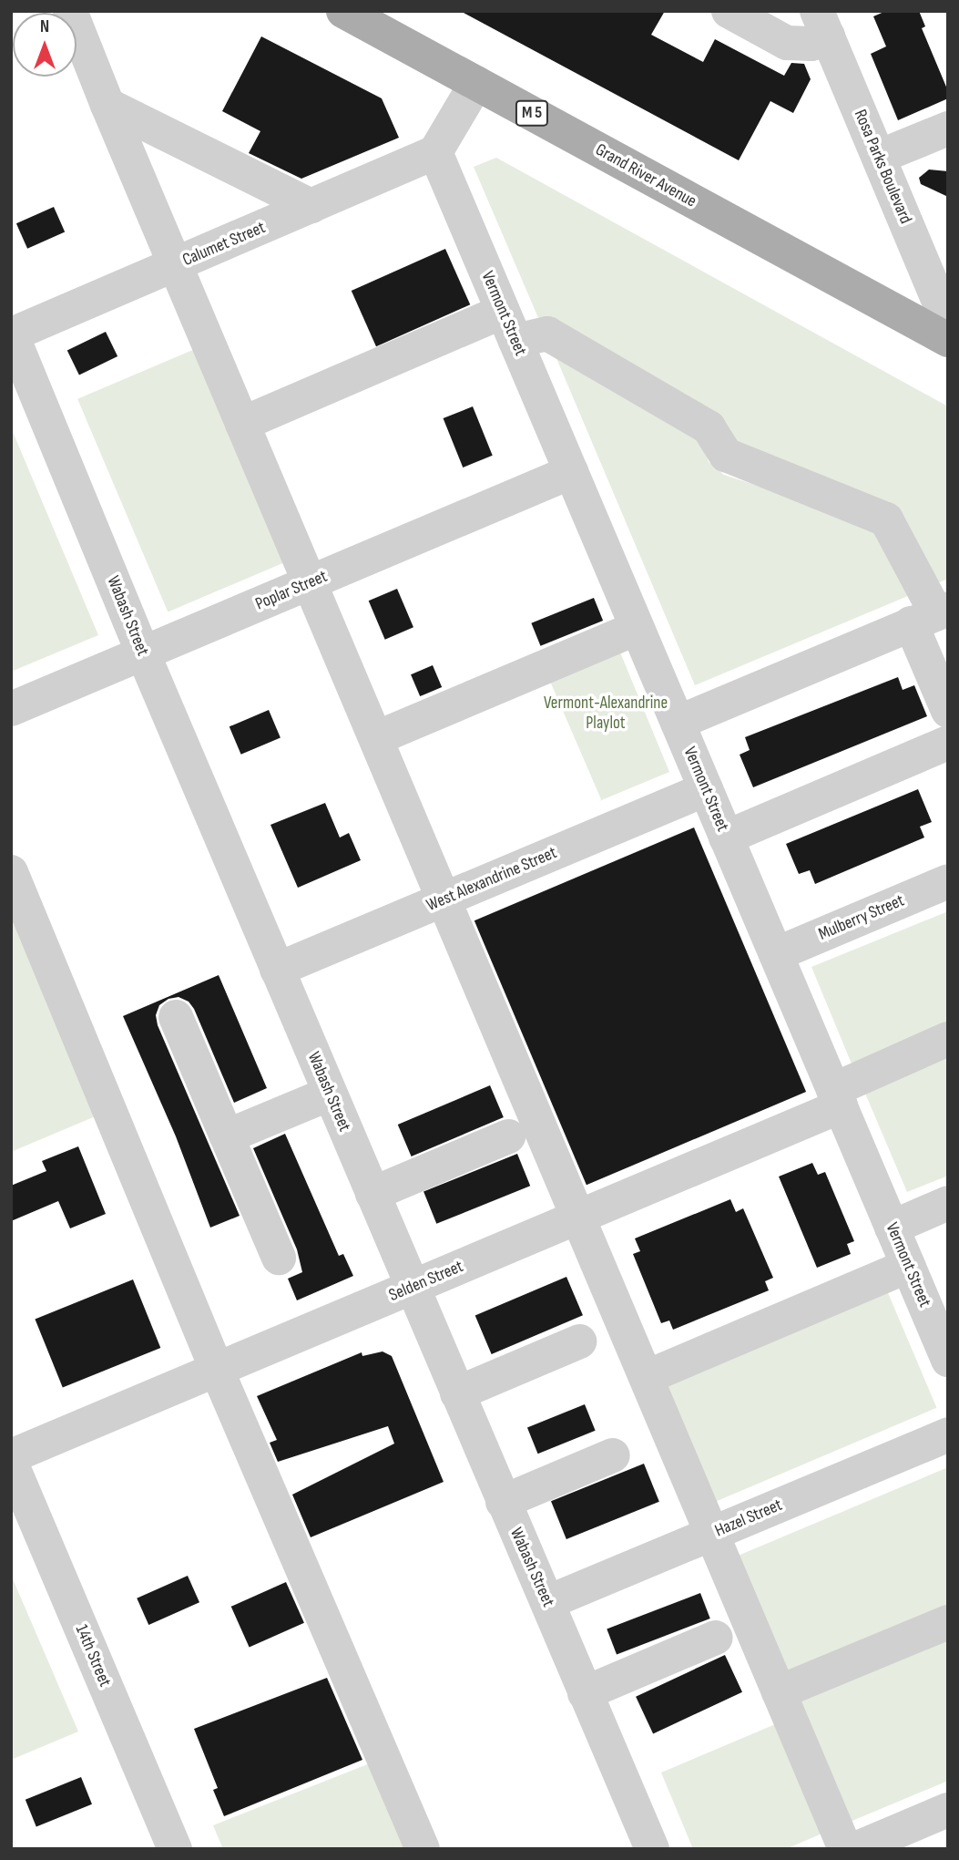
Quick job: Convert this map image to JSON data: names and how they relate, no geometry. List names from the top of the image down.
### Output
{
  "streets": {
    "main road": ["M 5", "Grand River Avenue"],
    "street": [
      "Rosa Parks Boulevard",
      "Calumet Street",
      "Vermont Street",
      "Poplar Street",
      "Wabash Street",
      "West Alexandrine Street",
      "Mulberry Street",
      "Selden Street",
      "Hazel Street",
      "14th Street"
    ]
  },
  "crossings": [
    ["Calumet Street", "Vermont Street"],
    ["Calumet Street", "Wabash Street"],
    ["Vermont Street", "Poplar Street"],
    ["Vermont Street", "West Alexandrine Street"],
    ["Vermont Street", "Mulberry Street"],
    ["Vermont Street", "Selden Street"],
    ["Poplar Street", "Wabash Street"],
    ["Wabash Street", "West Alexandrine Street"],
    ["Wabash Street", "Selden Street"],
    ["Wabash Street", "Hazel Street"]
  ],
  "parks": ["Vermont-Alexandrine Playlot"],
  "north": "top"
}
